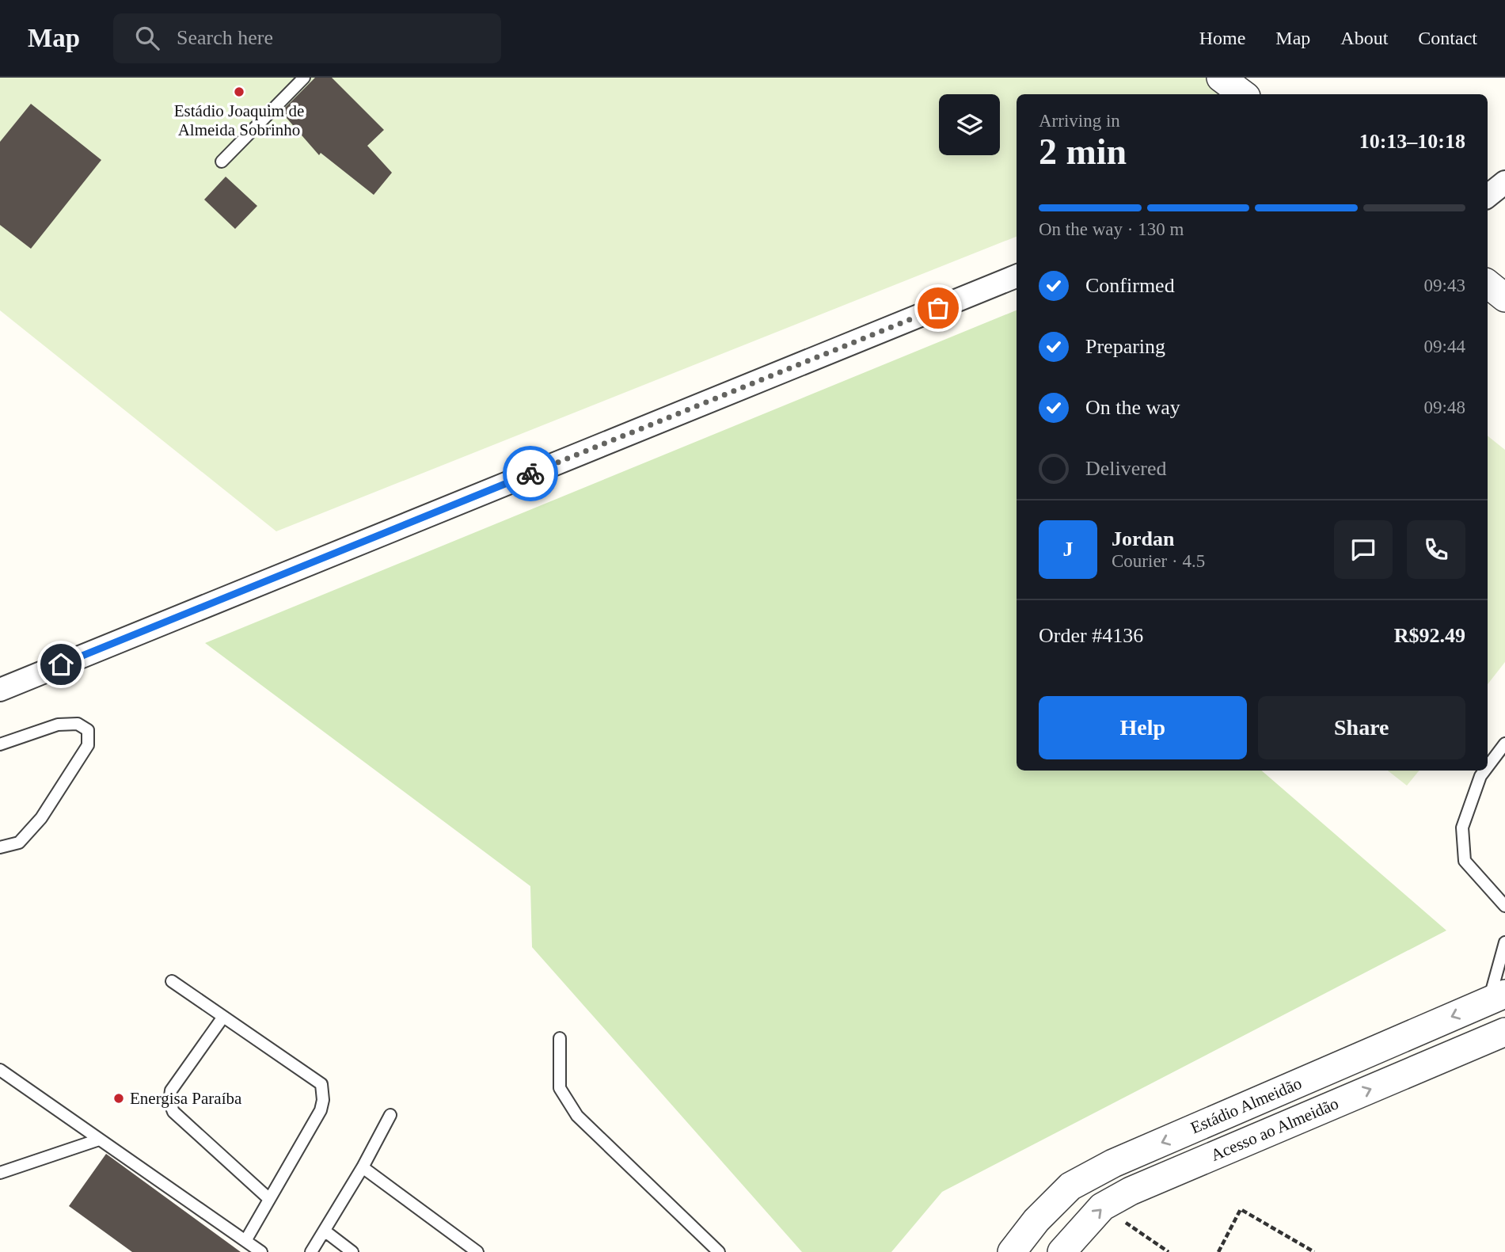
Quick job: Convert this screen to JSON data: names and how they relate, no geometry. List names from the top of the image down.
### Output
{
  "streets": {
    "street": ["Estádio Almeidão", "Acesso ao Almeidão"]
  },
  "one_way": ["Estádio Almeidão", "Acesso ao Almeidão"],
  "places": ["Estádio Joaquim de Almeida Sobrinho", "Energisa Paraíba"],
  "page": {
    "header": "Map",
    "search": "Search here",
    "nav": [
      "Home",
      "Map",
      "About",
      "Contact"
    ],
    "heading": ["2 min", "Arriving in", "10:13–10:18"],
    "panel": [
      "Jordan",
      "Courier · 4.5",
      "Order #4136",
      "R$92.49"
    ],
    "bar": "On the way · 130 m",
    "list": [
      ["Confirmed", "09:43"],
      ["Preparing", "09:44"],
      ["On the way", "09:48"],
      "Delivered"
    ],
    "round": "J",
    "buttons": ["Help", "Share"]
  }
}
